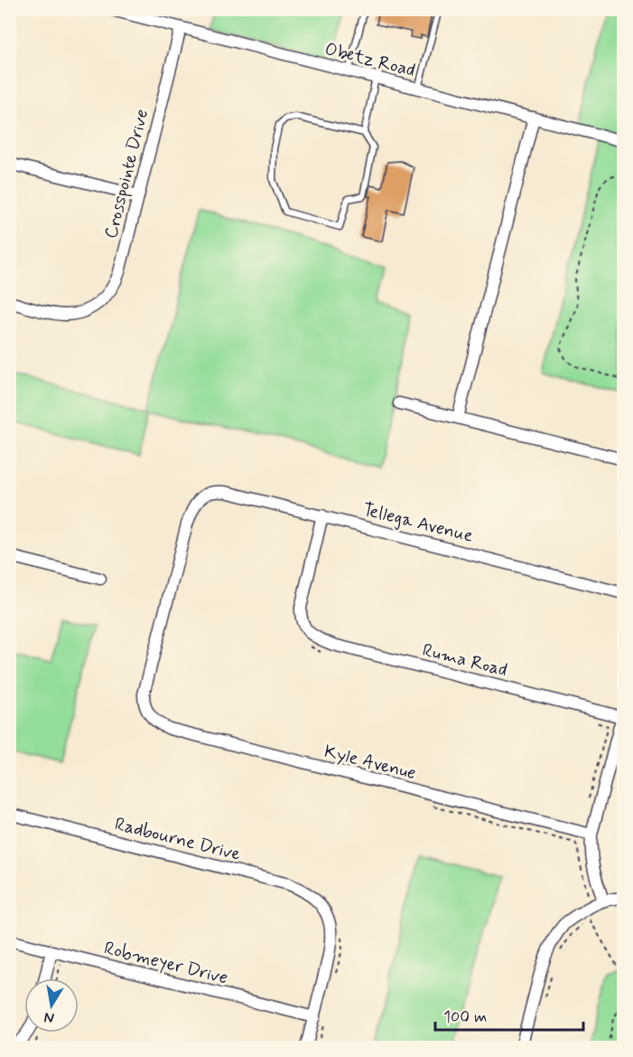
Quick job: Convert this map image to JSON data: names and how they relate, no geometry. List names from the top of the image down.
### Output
{
  "streets": {
    "street": [
      "Obetz Road",
      "Crosspointe Drive",
      "Tellega Avenue",
      "Ruma Road",
      "Kyle Avenue",
      "Radbourne Drive",
      "Robmeyer Drive"
    ]
  },
  "crossings": [
    ["Obetz Road", "Crosspointe Drive"],
    ["Tellega Avenue", "Ruma Road"],
    ["Tellega Avenue", "Kyle Avenue"],
    ["Radbourne Drive", "Robmeyer Drive"]
  ],
  "scale_bar": "100 m",
  "north": "bottom"
}
